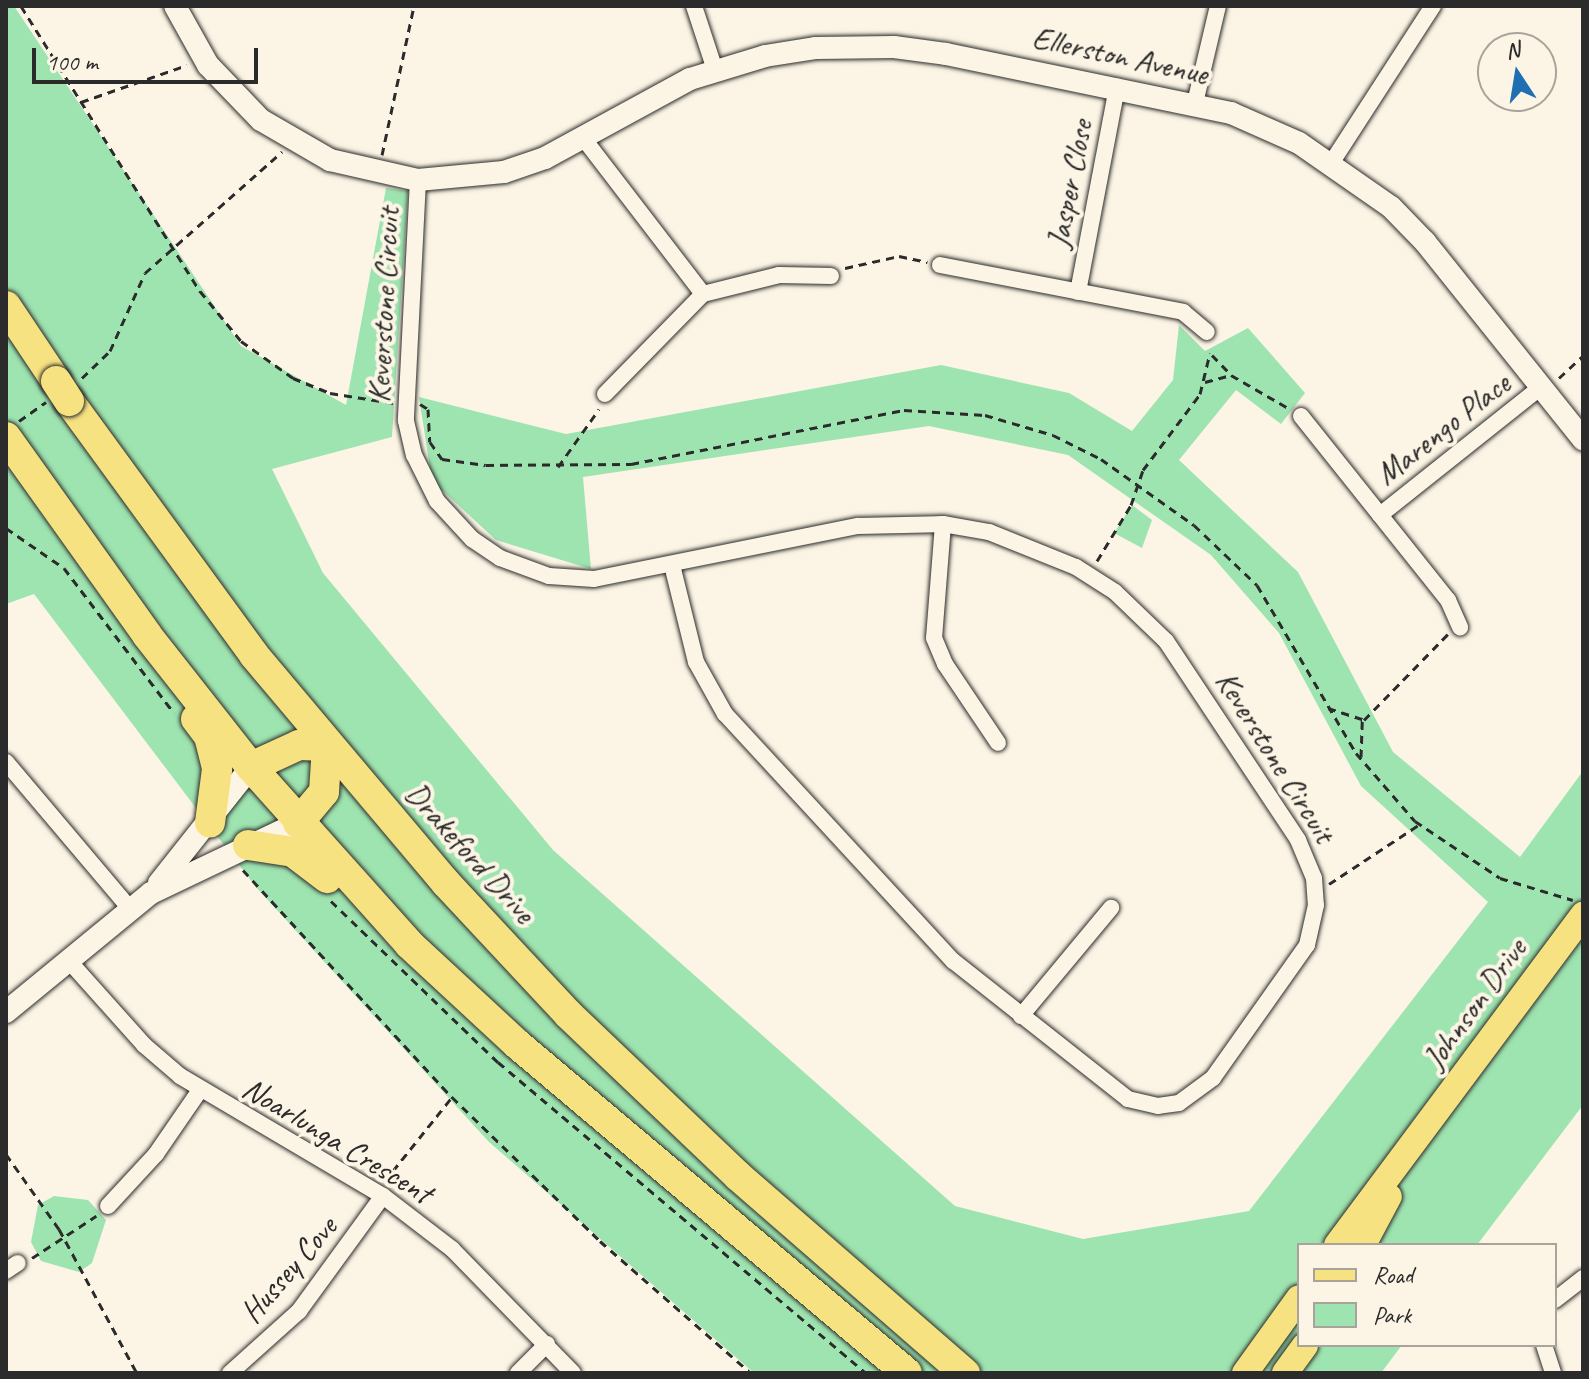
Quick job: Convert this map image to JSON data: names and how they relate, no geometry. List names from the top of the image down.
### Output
{
  "streets": {
    "highway": ["Drakeford Drive"],
    "main road": ["Johnson Drive"],
    "street": [
      "Ellerston Avenue",
      "Jasper Close",
      "Keverstone Circuit",
      "Marengo Place",
      "Noarlunga Crescent",
      "Hussey Cove"
    ]
  },
  "crossings": [
    ["Ellerston Avenue", "Jasper Close"],
    ["Ellerston Avenue", "Keverstone Circuit"],
    ["Ellerston Avenue", "Marengo Place"],
    ["Noarlunga Crescent", "Hussey Cove"]
  ],
  "legend": ["Road", "Park"],
  "scale_bar": "100 m",
  "north": "top"
}
